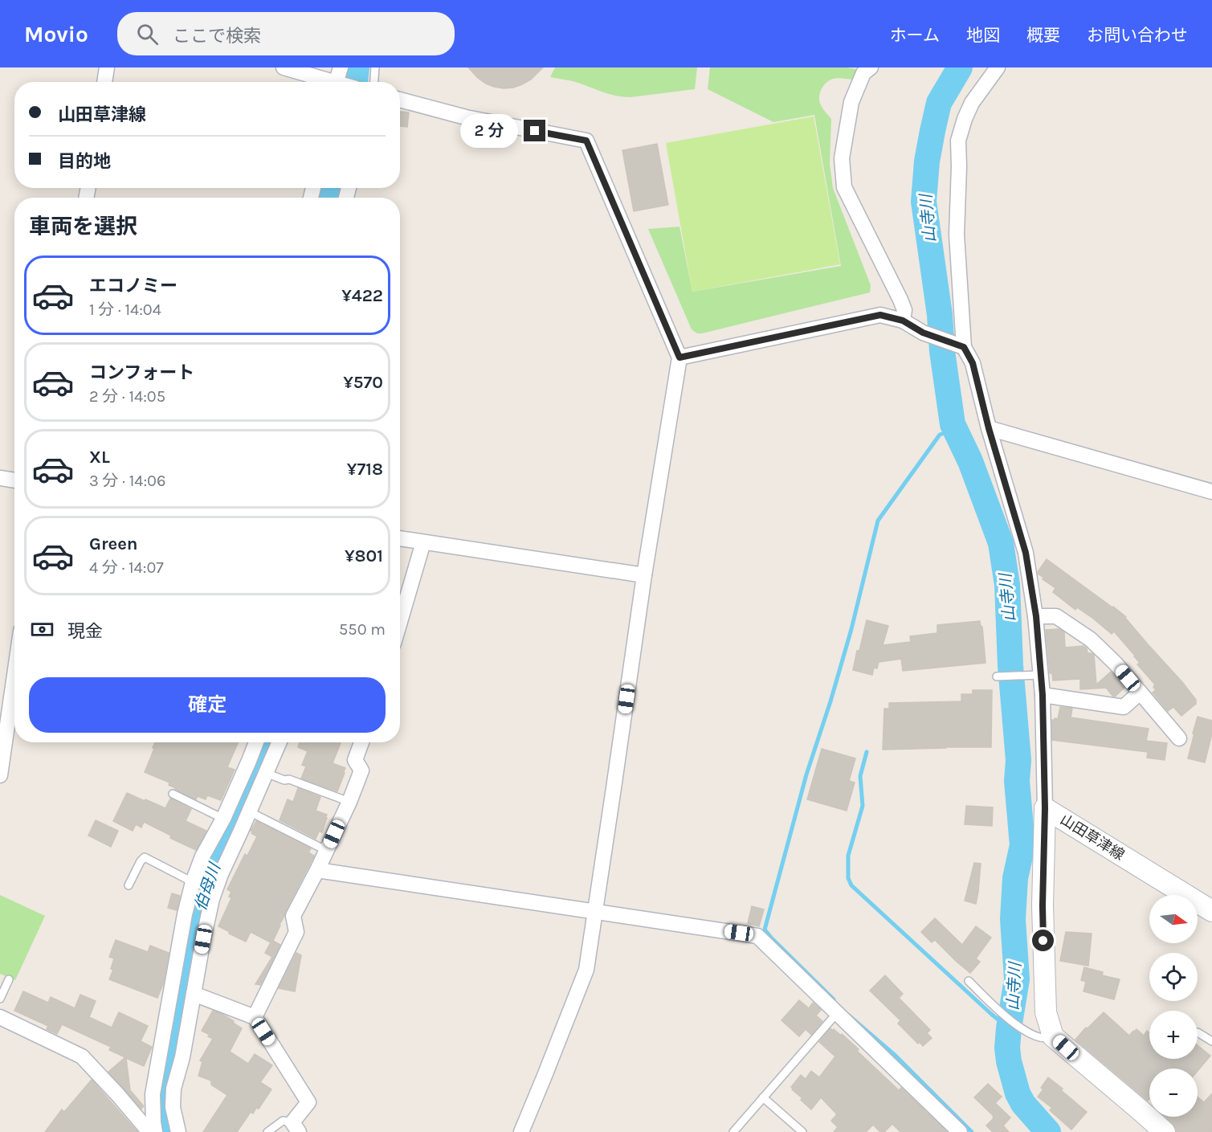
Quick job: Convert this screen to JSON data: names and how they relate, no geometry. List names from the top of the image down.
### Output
{
  "streets": {
    "main road": ["山田草津線"]
  },
  "water": ["山寺川", "伯母川"],
  "north": "right",
  "page": {
    "header": "Movio",
    "search": "ここで検索",
    "nav": [
      "ホーム",
      "地図",
      "概要",
      "お問い合わせ"
    ],
    "banner": ["山田草津線", "目的地"],
    "bubble": "2 分",
    "heading": "車両を選択",
    "list": [
      {
        "name": "エコノミー",
        "note": "1 分 · 14:04",
        "value": "¥422"
      },
      {
        "name": "コンフォート",
        "note": "2 分 · 14:05",
        "value": "¥570"
      },
      {
        "name": "XL",
        "note": "3 分 · 14:06",
        "value": "¥718"
      },
      {
        "name": "Green",
        "note": "4 分 · 14:07",
        "value": "¥801"
      }
    ],
    "pay": ["現金", "550 m"],
    "buttons": "確定",
    "map_buttons": ["+", "−"]
  }
}
